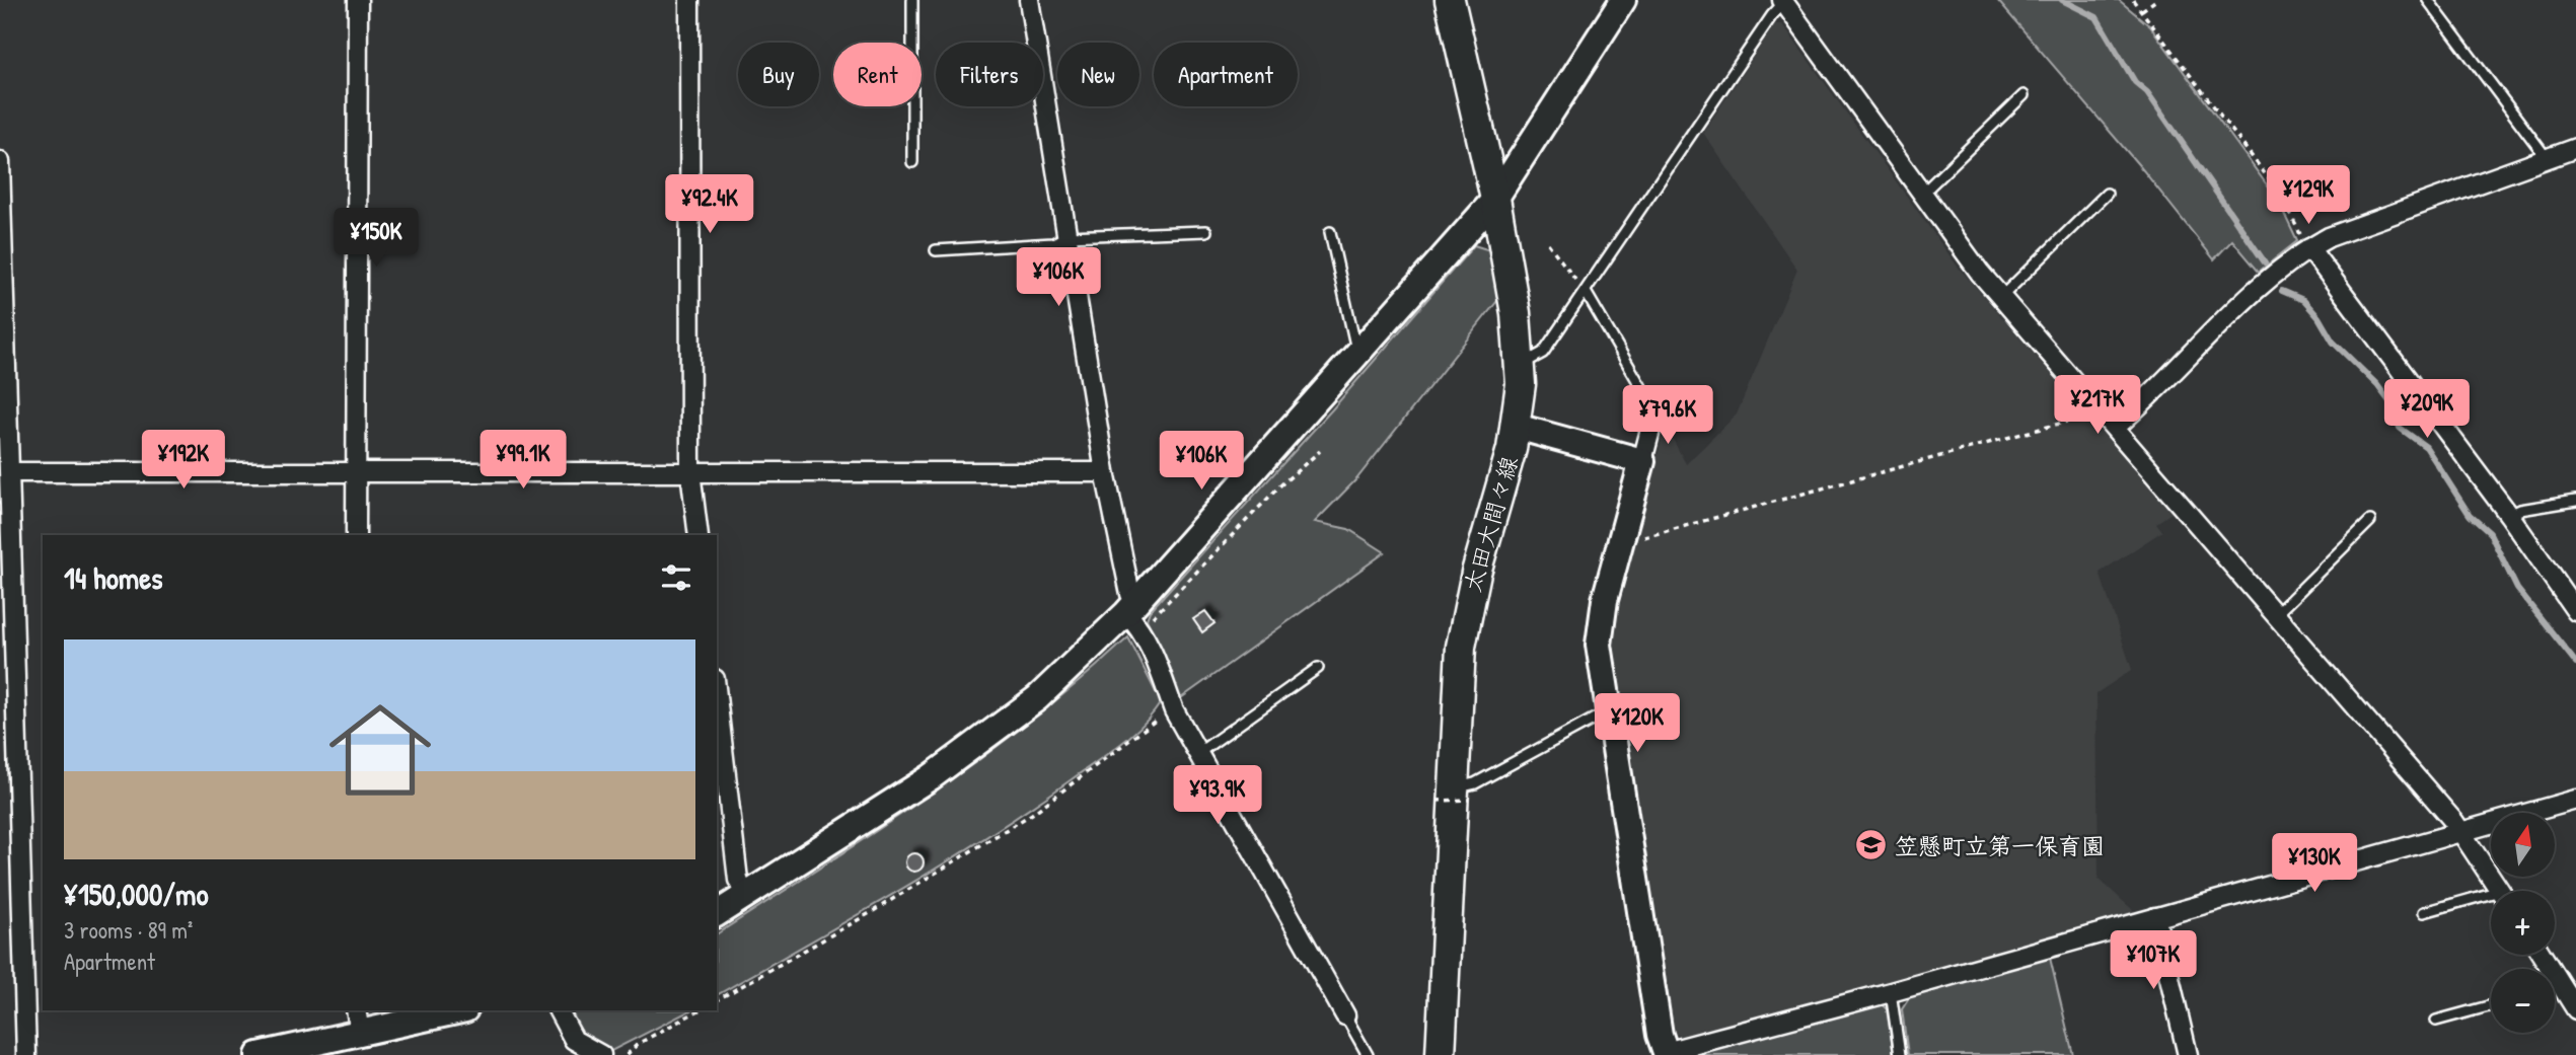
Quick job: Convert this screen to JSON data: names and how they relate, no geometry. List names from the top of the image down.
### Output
{
  "streets": {
    "main road": ["太田大間々線"]
  },
  "places": {
    "school or university": ["笠懸町立第一保育園"]
  },
  "north": "top",
  "page": {
    "chip": [
      "Buy",
      "Rent",
      "Filters",
      "New",
      "Apartment"
    ],
    "price": [
      "¥129K",
      "¥92.4K",
      "¥150K",
      "¥106K",
      "¥217K",
      "¥209K",
      "¥79.6K",
      "¥192K",
      "¥99.1K",
      "¥106K",
      "¥120K",
      "¥93.9K",
      "¥130K",
      "¥107K"
    ],
    "heading": "14 homes",
    "list": [
      {
        "name": "¥150,000/mo",
        "note": "3 rooms · 89 m² · Apartment"
      }
    ],
    "map_buttons": ["+", "−"]
  }
}
